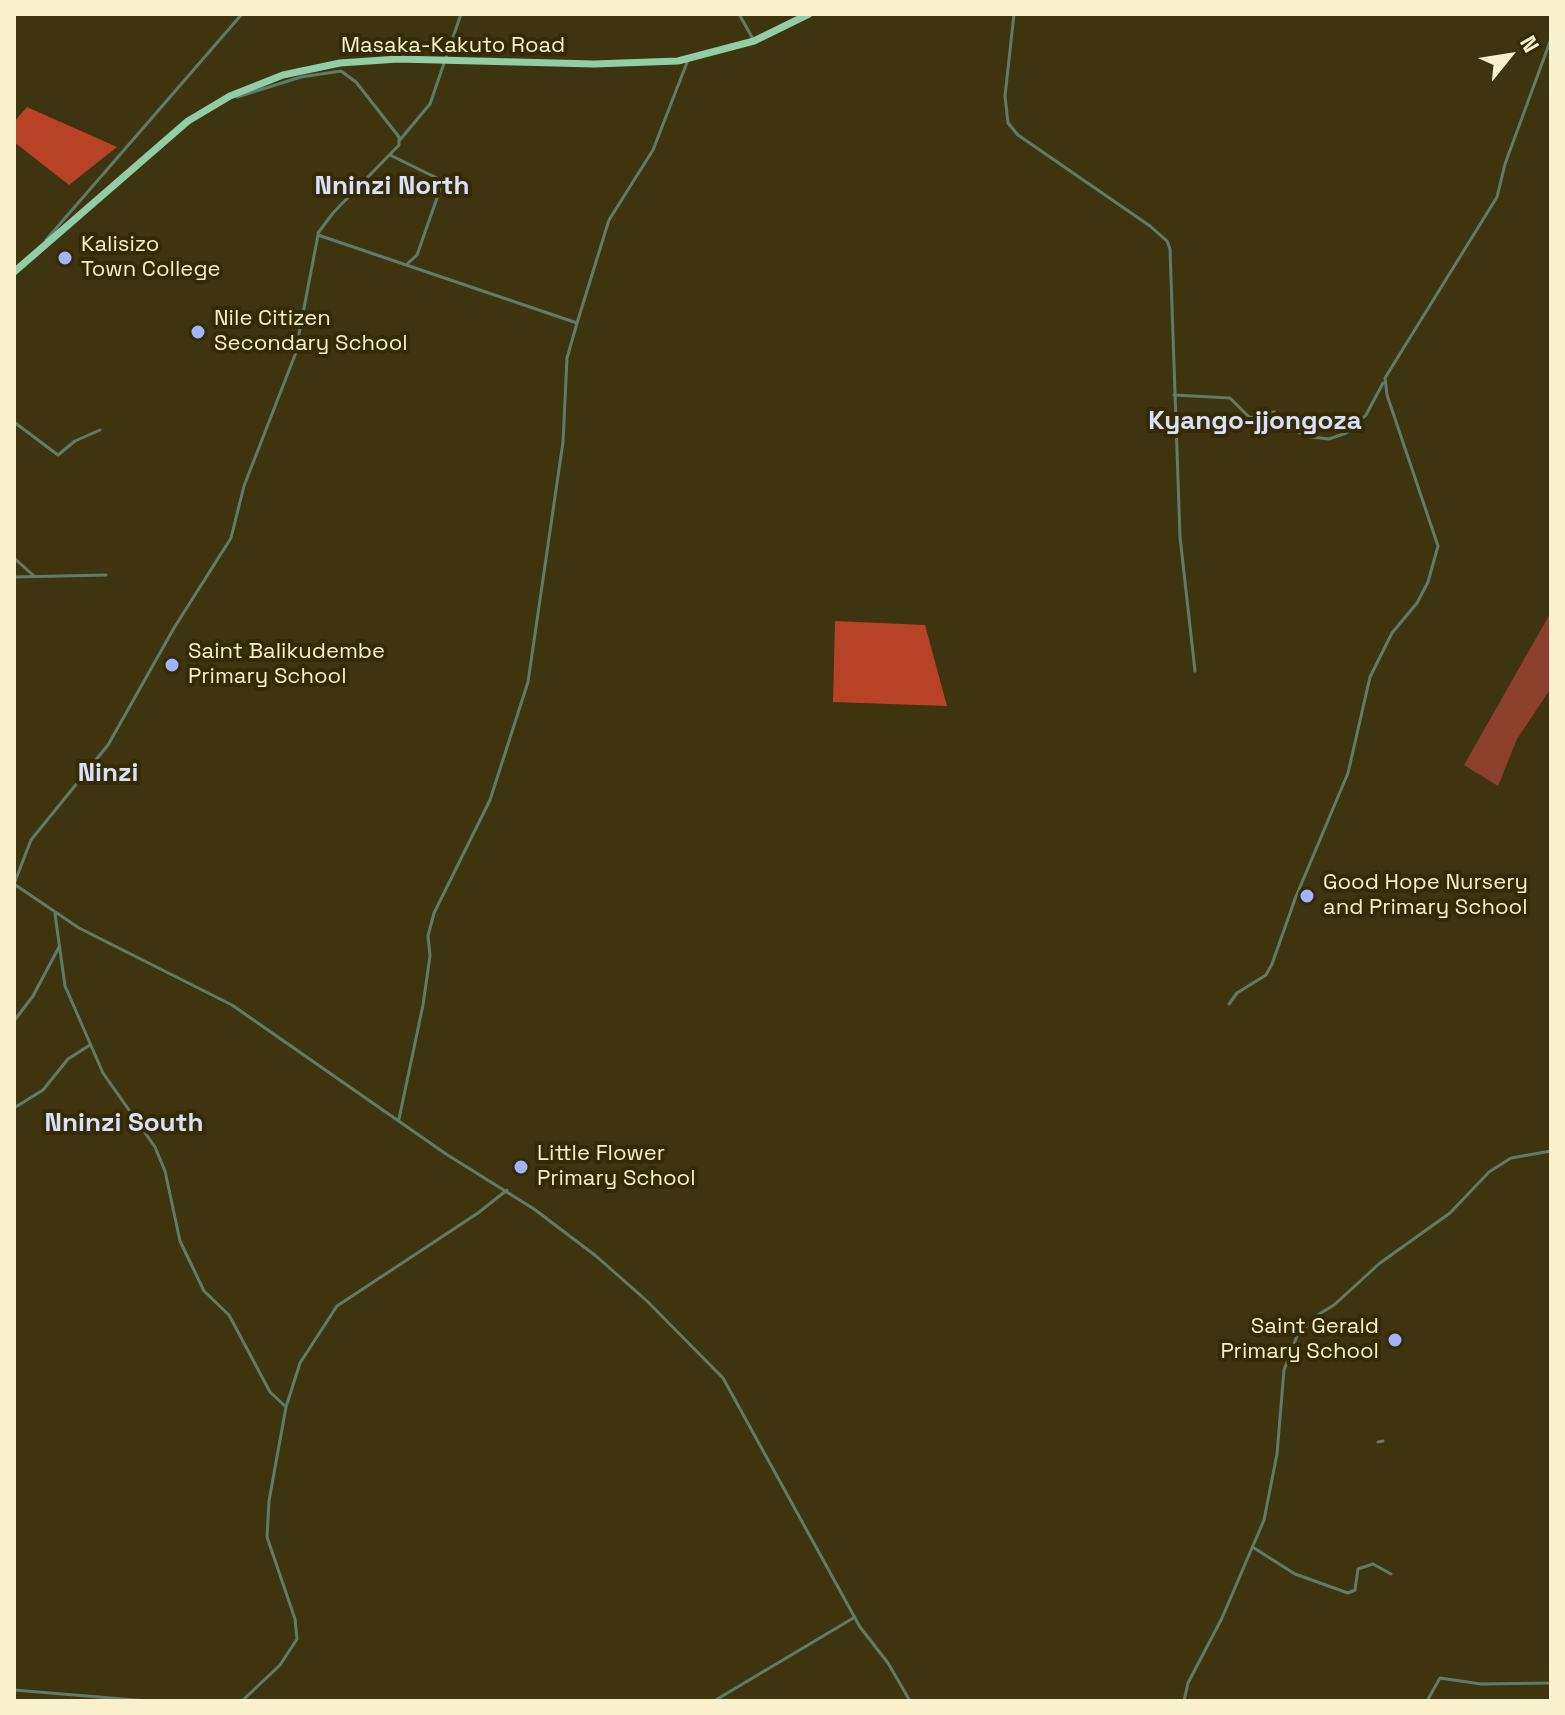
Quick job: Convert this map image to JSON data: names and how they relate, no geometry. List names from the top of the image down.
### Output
{
  "streets": {
    "highway": ["Masaka-Kakuto Road"]
  },
  "districts": [
    "Nninzi North",
    "Kyango-jjongoza",
    "Ninzi",
    "Nninzi South"
  ],
  "places": [
    "Kalisizo Town College",
    "Nile Citizen Secondary School",
    "Saint Balikudembe Primary School",
    "Good Hope Nursery and Primary School",
    "Little Flower Primary School",
    "Saint Gerald Primary School"
  ],
  "north": "top right"
}
